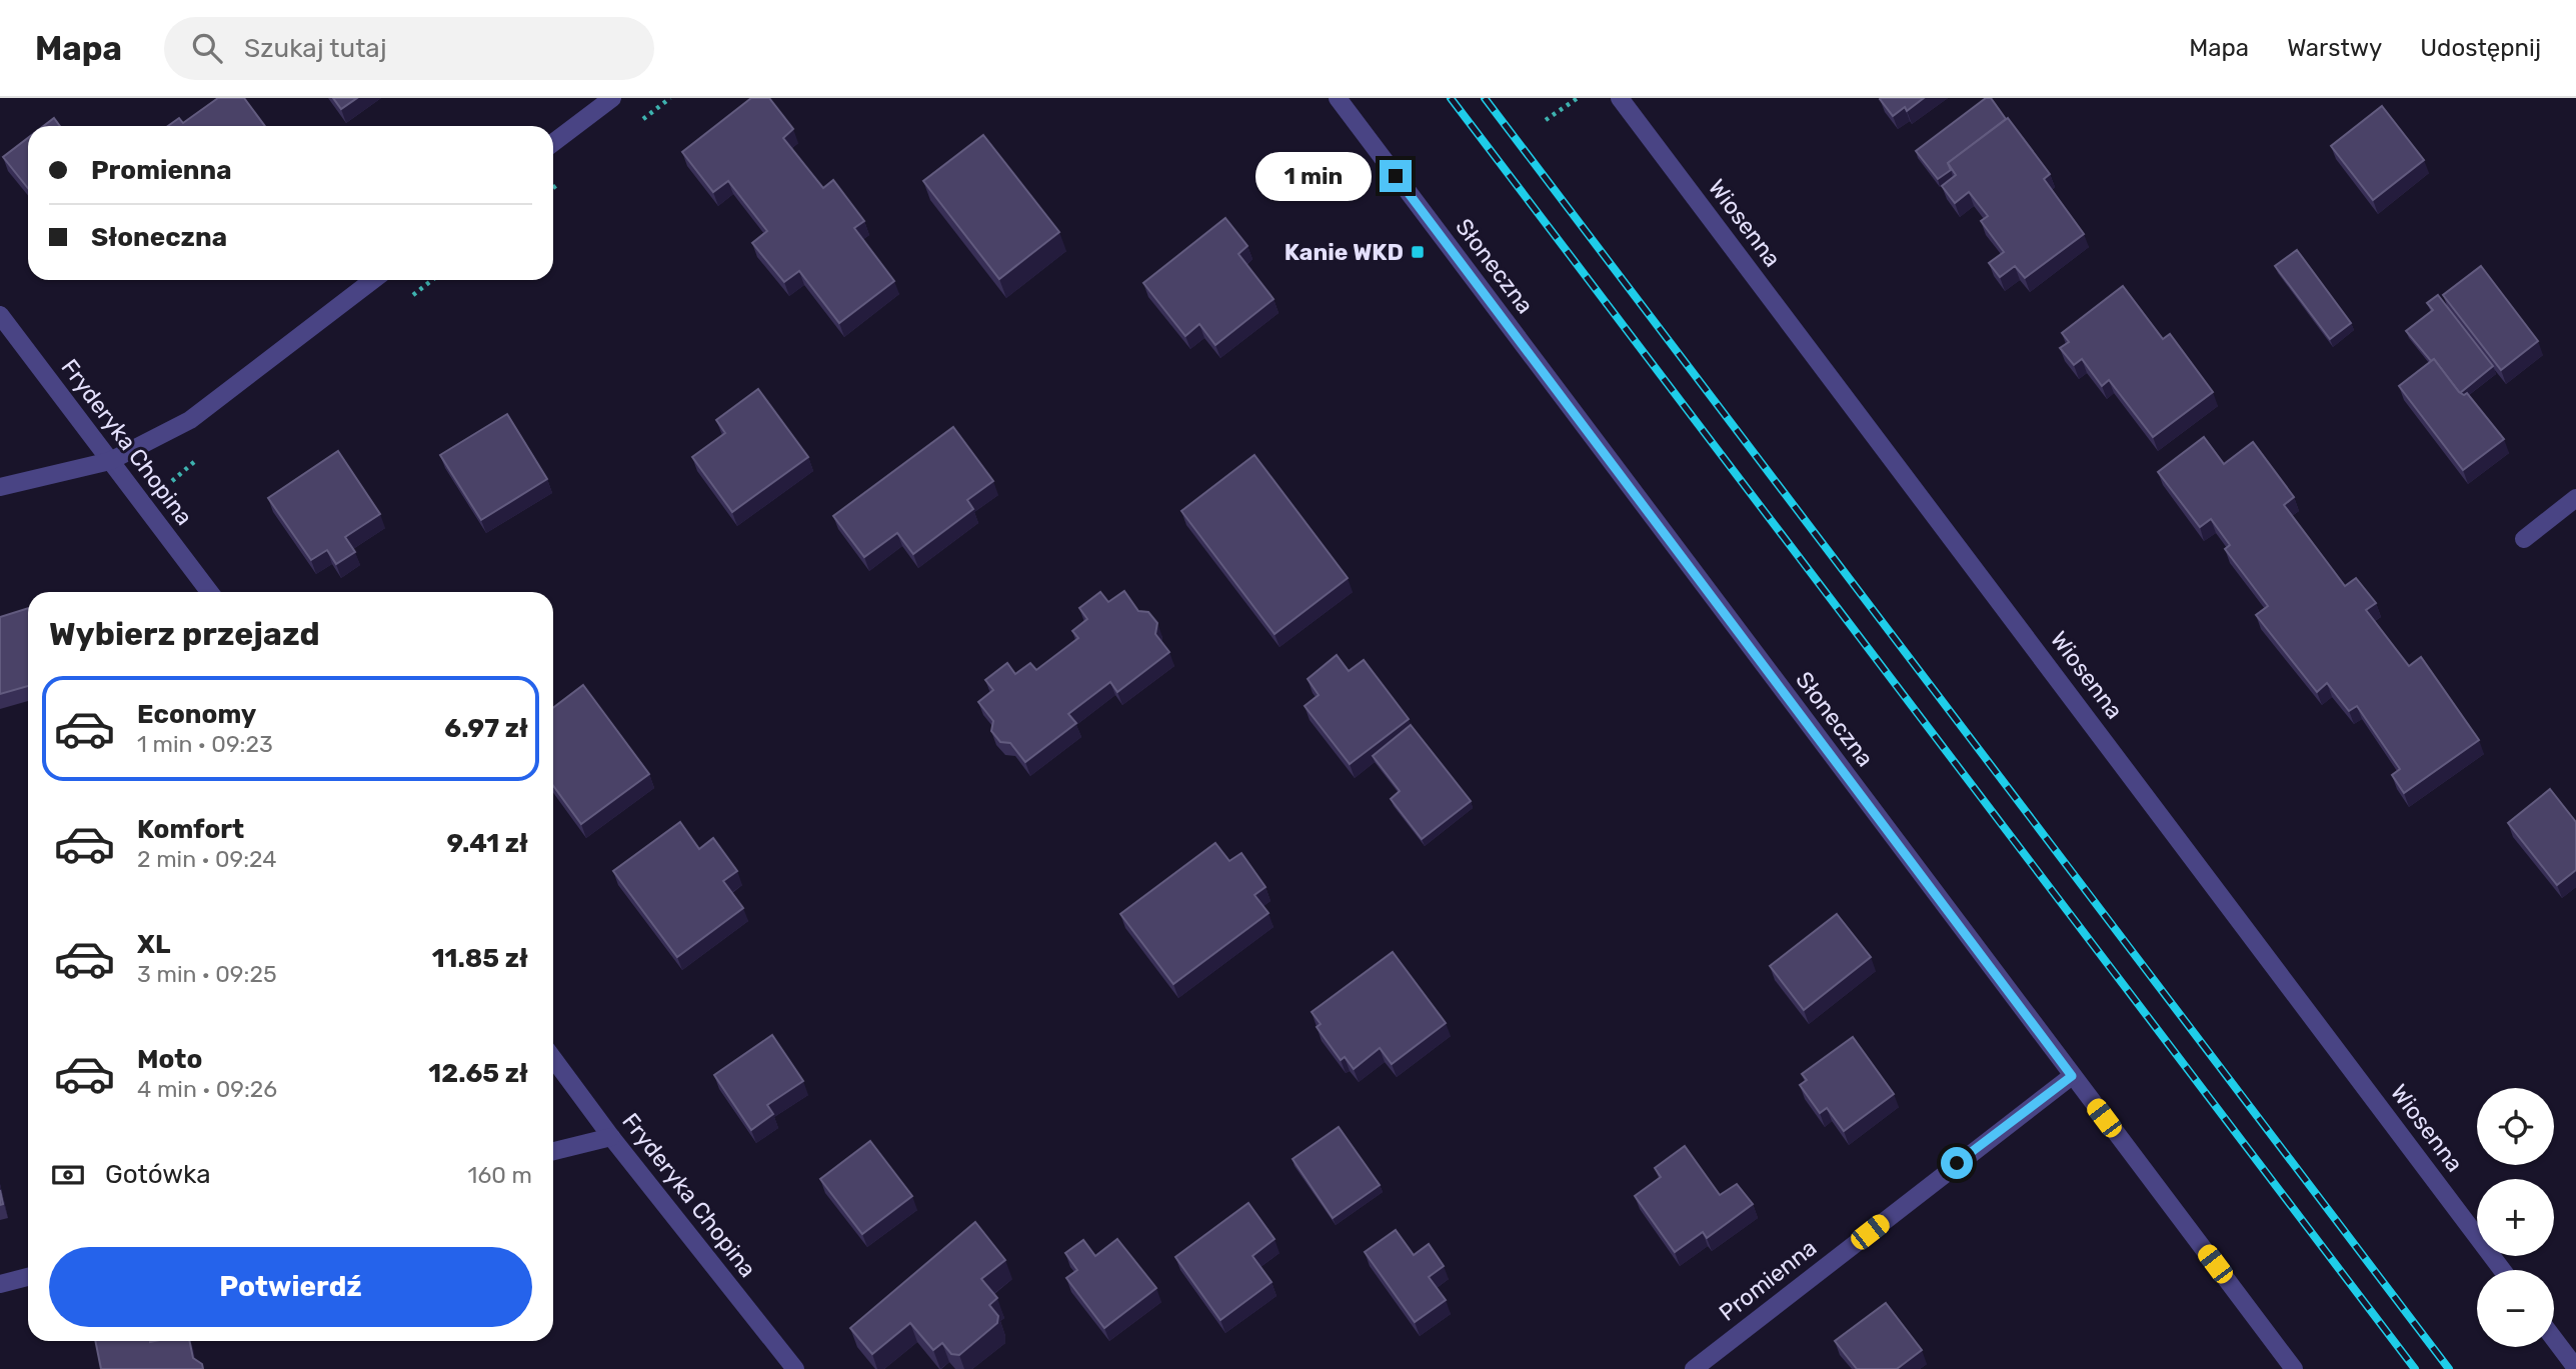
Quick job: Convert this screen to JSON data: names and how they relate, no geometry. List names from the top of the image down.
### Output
{
  "streets": {
    "street": [
      "Wiosenna",
      "Słoneczna",
      "Fryderyka Chopina",
      "Promienna"
    ]
  },
  "crossings": [
    ["Słoneczna", "Promienna"]
  ],
  "places": {
    "transit": ["Kanie WKD"]
  },
  "page": {
    "header": "Mapa",
    "search": "Szukaj tutaj",
    "nav": ["Mapa", "Warstwy", "Udostępnij"],
    "banner": ["Promienna", "Słoneczna"],
    "bubble": "1 min",
    "heading": "Wybierz przejazd",
    "list": [
      {
        "name": "Economy",
        "note": "1 min · 09:23",
        "value": "6.97 zł"
      },
      {
        "name": "Komfort",
        "note": "2 min · 09:24",
        "value": "9.41 zł"
      },
      {
        "name": "XL",
        "note": "3 min · 09:25",
        "value": "11.85 zł"
      },
      {
        "name": "Moto",
        "note": "4 min · 09:26",
        "value": "12.65 zł"
      }
    ],
    "map_buttons": ["+", "−"],
    "pay": ["Gotówka", "160 m"],
    "buttons": "Potwierdź"
  }
}
